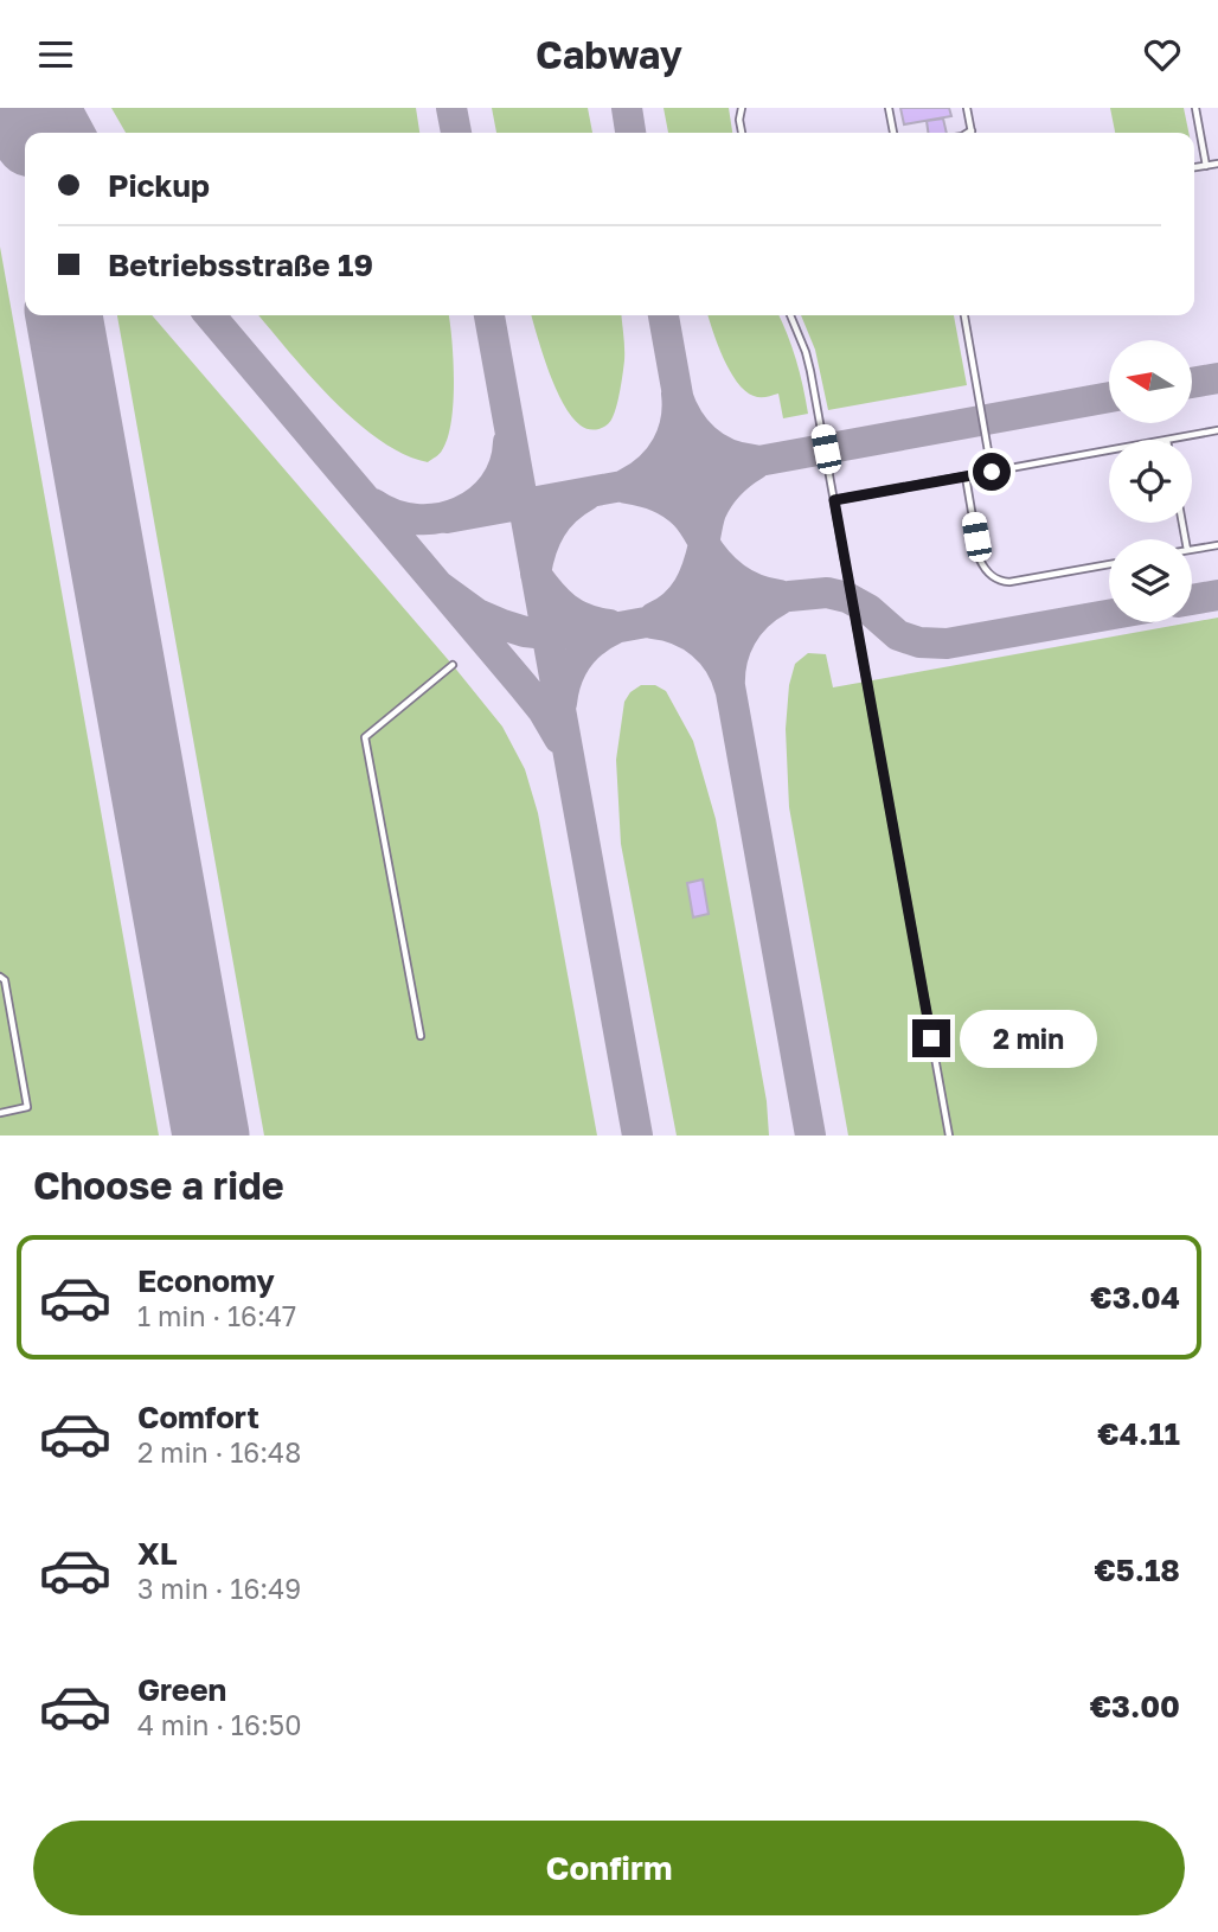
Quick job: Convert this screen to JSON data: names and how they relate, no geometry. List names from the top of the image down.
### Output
{
  "north": "left",
  "page": {
    "header": "Cabway",
    "banner": ["Pickup", "Betriebsstraße 19"],
    "bubble": "2 min",
    "heading": "Choose a ride",
    "list": [
      {
        "name": "Economy",
        "note": "1 min · 16:47",
        "value": "€3.04"
      },
      {
        "name": "Comfort",
        "note": "2 min · 16:48",
        "value": "€4.11"
      },
      {
        "name": "XL",
        "note": "3 min · 16:49",
        "value": "€5.18"
      },
      {
        "name": "Green",
        "note": "4 min · 16:50",
        "value": "€3.00"
      }
    ],
    "buttons": "Confirm"
  }
}
